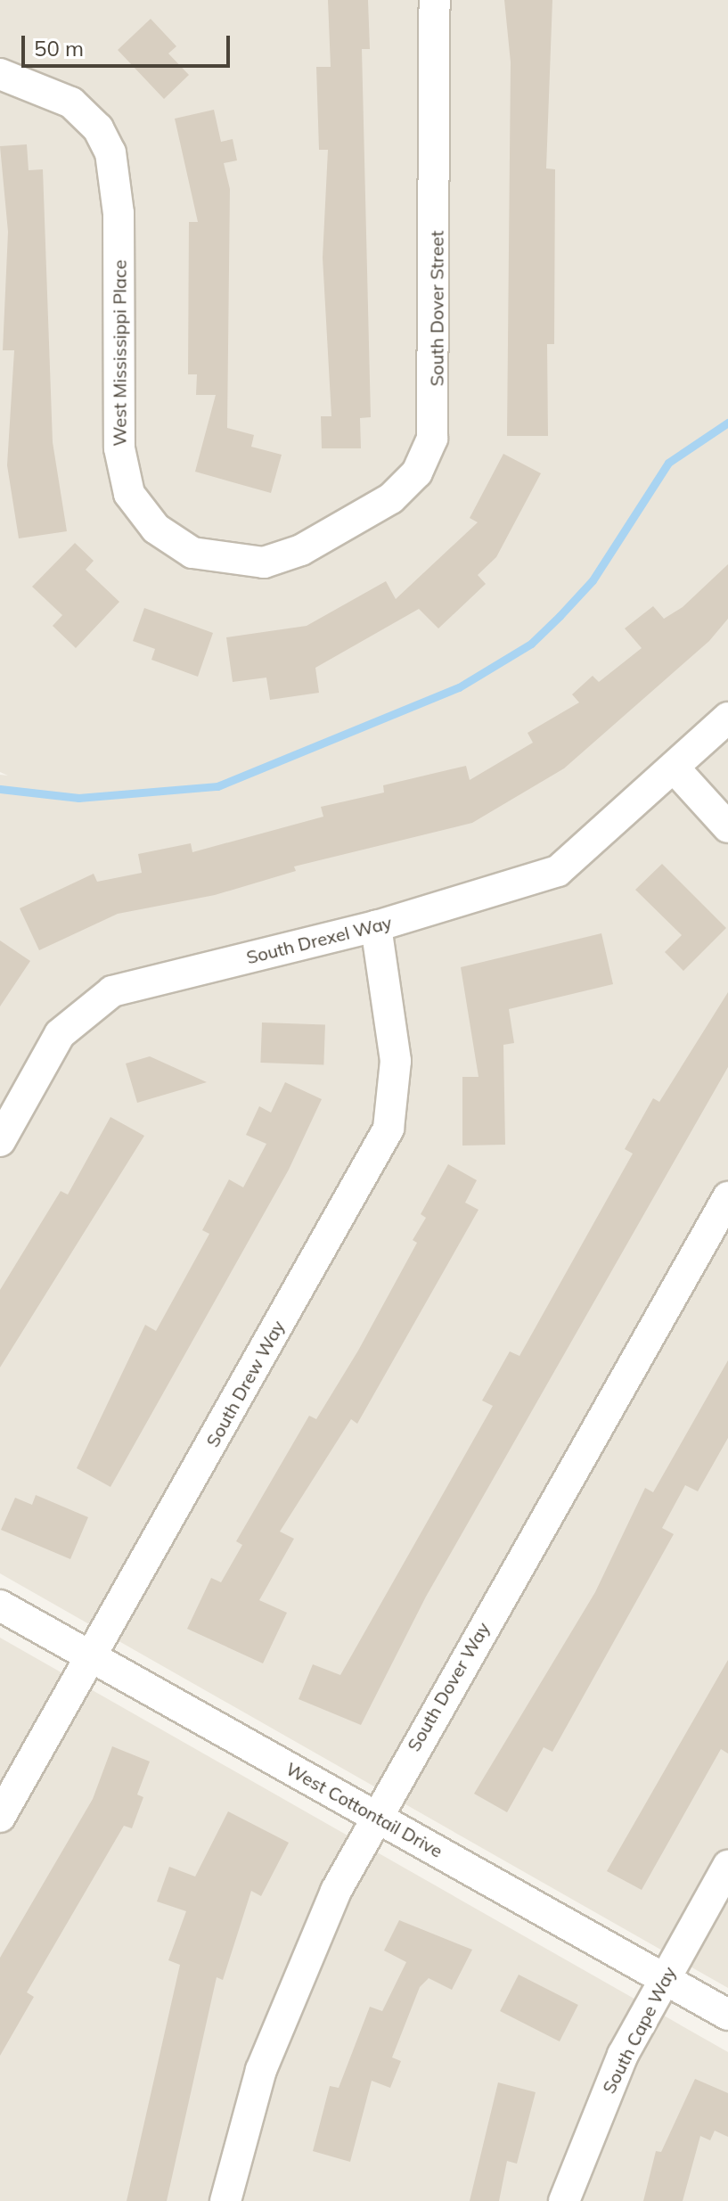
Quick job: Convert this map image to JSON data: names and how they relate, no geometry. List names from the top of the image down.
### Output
{
  "streets": {
    "street": [
      "South Dover Street",
      "West Mississippi Place",
      "South Drexel Way",
      "South Drew Way",
      "South Dover Way",
      "West Cottontail Drive",
      "South Cape Way"
    ]
  },
  "crossings": [
    ["South Dover Street", "West Mississippi Place"],
    ["South Drexel Way", "South Drew Way"],
    ["South Drew Way", "West Cottontail Drive"],
    ["South Dover Way", "West Cottontail Drive"],
    ["West Cottontail Drive", "South Cape Way"]
  ],
  "scale_bar": "50 m"
}
